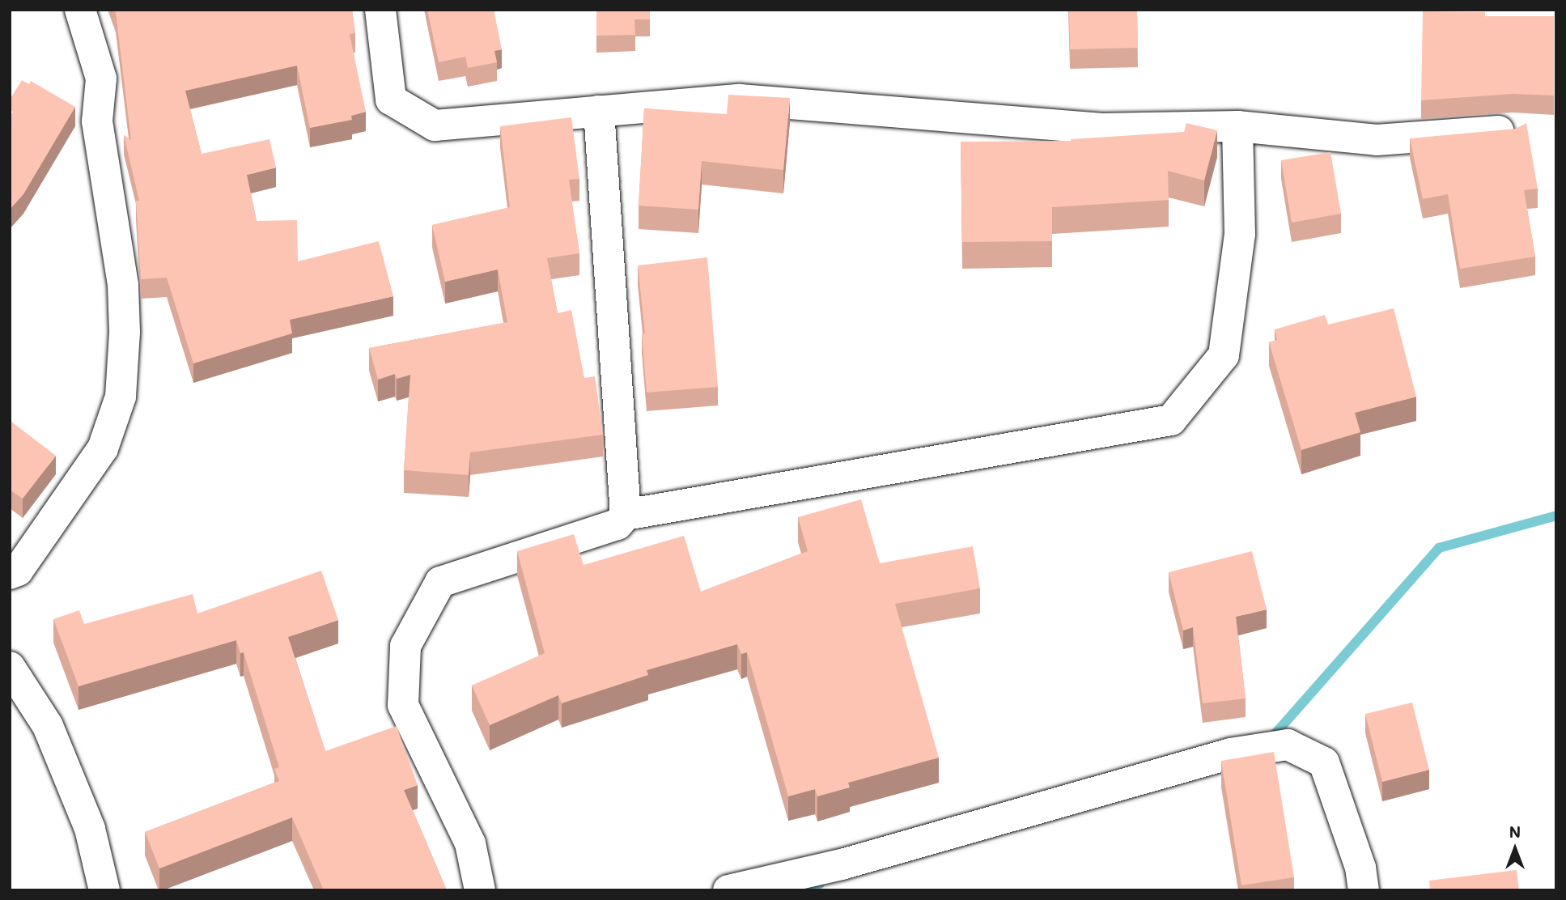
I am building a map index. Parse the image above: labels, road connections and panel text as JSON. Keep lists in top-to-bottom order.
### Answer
{
  "north": "top"
}
